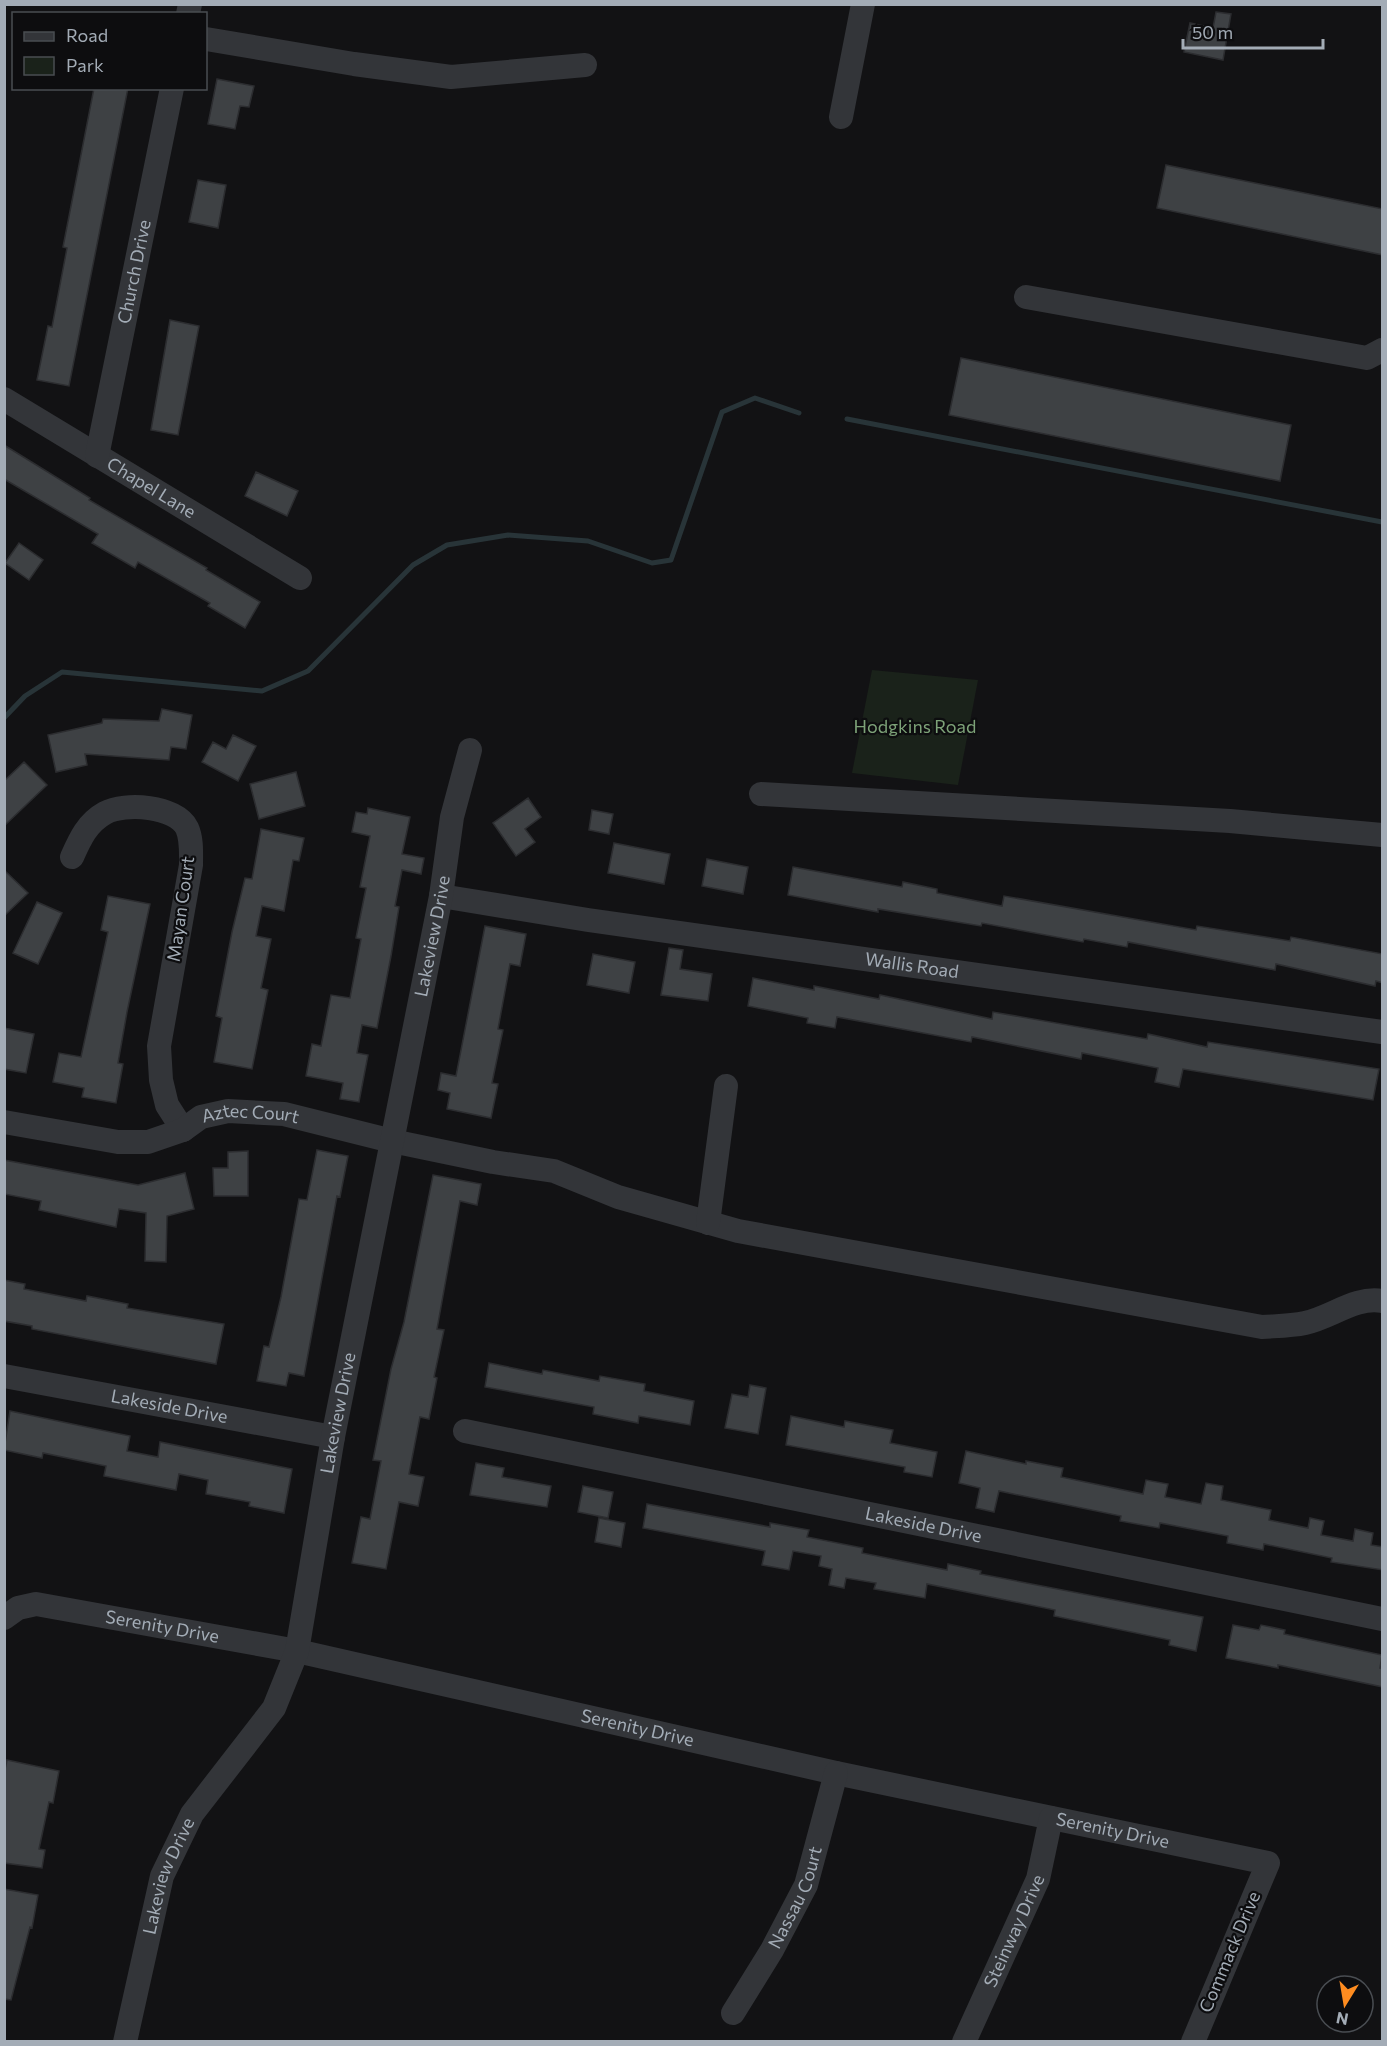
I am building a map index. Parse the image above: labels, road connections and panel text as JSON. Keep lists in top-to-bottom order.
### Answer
{
  "streets": {
    "street": [
      "Church Drive",
      "Chapel Lane",
      "Mayan Court",
      "Lakeview Drive",
      "Wallis Road",
      "Aztec Court",
      "Lakeside Drive",
      "Serenity Drive",
      "Nassau Court",
      "Steinway Drive",
      "Commack Drive"
    ]
  },
  "crossings": [
    ["Church Drive", "Chapel Lane"],
    ["Mayan Court", "Aztec Court"],
    ["Lakeview Drive", "Wallis Road"],
    ["Lakeview Drive", "Aztec Court"],
    ["Lakeview Drive", "Lakeside Drive"],
    ["Lakeview Drive", "Serenity Drive"],
    ["Serenity Drive", "Nassau Court"],
    ["Serenity Drive", "Steinway Drive"],
    ["Serenity Drive", "Commack Drive"]
  ],
  "parks": ["Hodgkins Road"],
  "legend": ["Road", "Park"],
  "scale_bar": "50 m",
  "north": "bottom"
}
